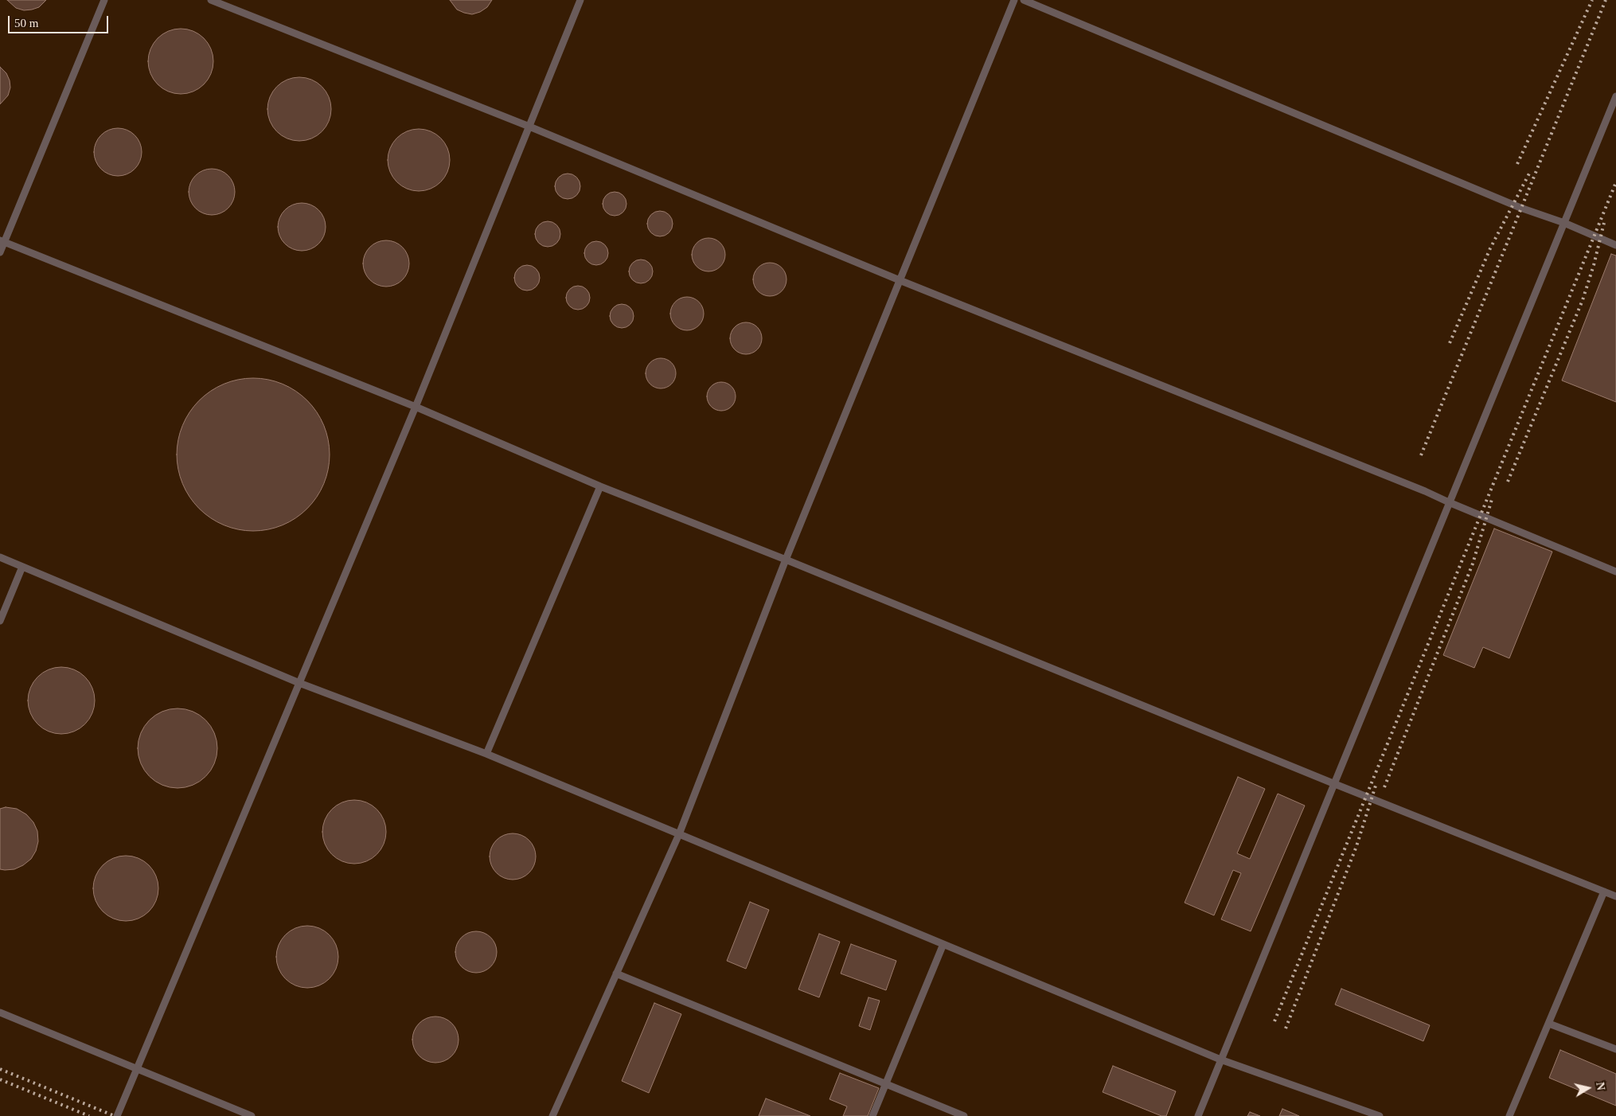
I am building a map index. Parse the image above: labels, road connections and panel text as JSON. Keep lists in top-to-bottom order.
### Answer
{
  "scale_bar": "50 m",
  "north": "right"
}
